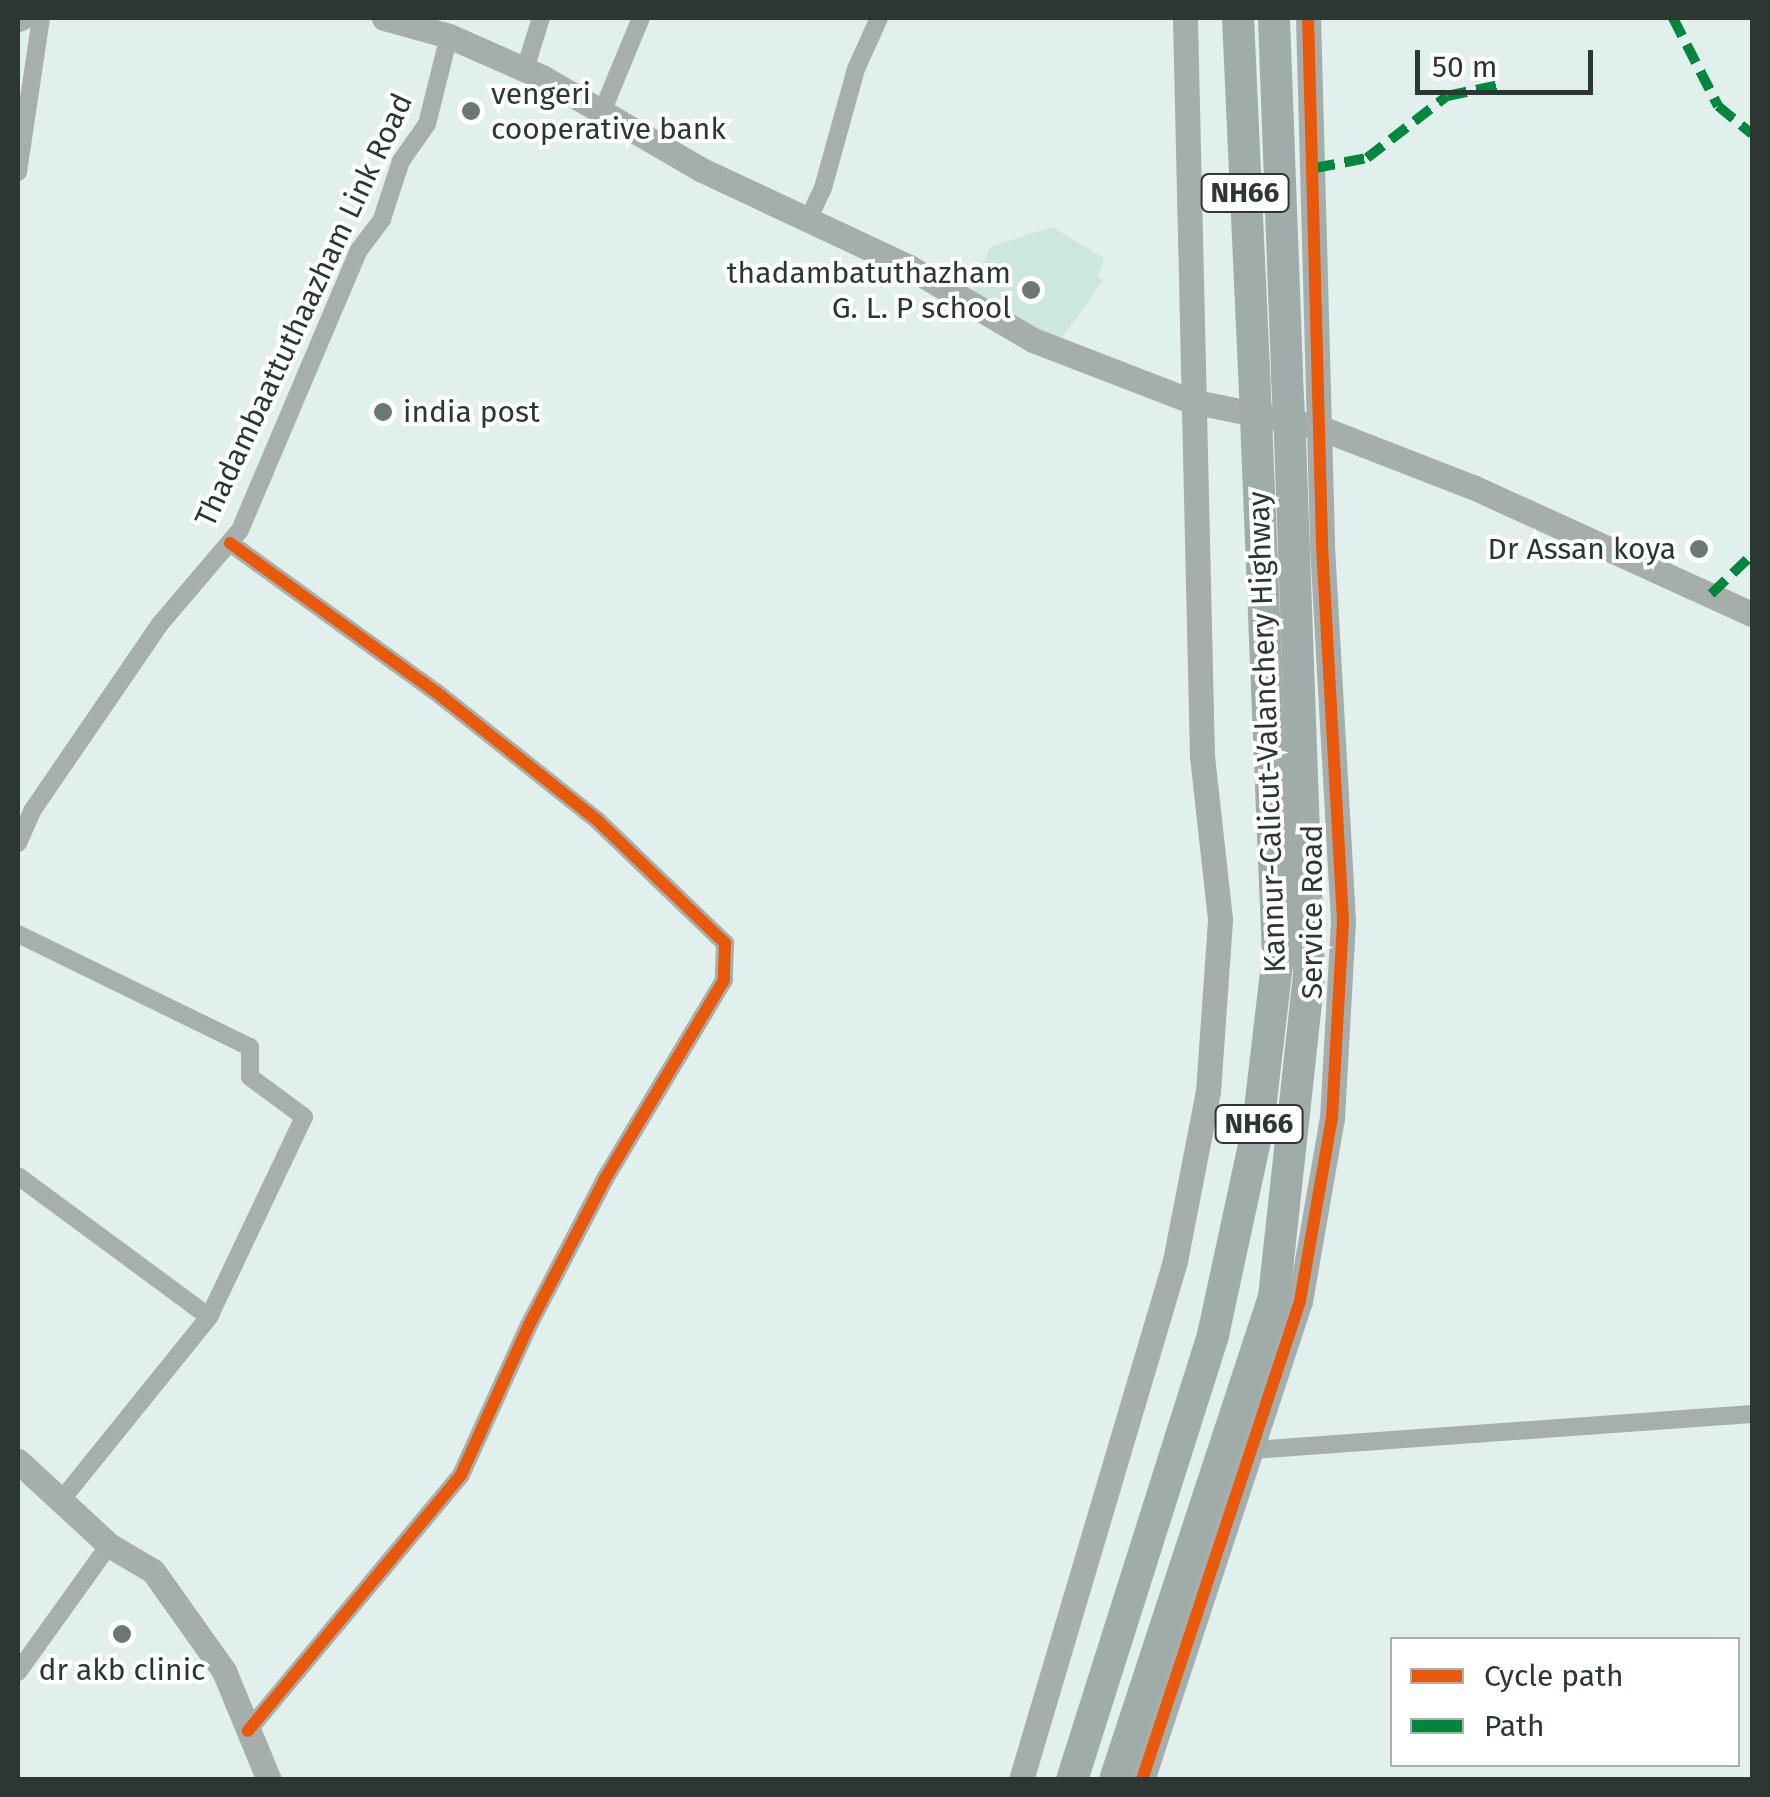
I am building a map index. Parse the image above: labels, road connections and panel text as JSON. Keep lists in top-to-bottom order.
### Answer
{
  "streets": {
    "highway": ["NH66", "Kannur-Calicut-Valanchery Highway"],
    "street": ["Thadambaattuthaazham Link Road", "Service Road"]
  },
  "crossings": [
    ["NH66", "Kannur-Calicut-Valanchery Highway"],
    ["NH66", "Service Road"],
    ["Kannur-Calicut-Valanchery Highway", "Service Road"]
  ],
  "places": [
    "vengeri cooperative bank",
    "thadambatuthazham G. L. P school",
    "india post",
    "Dr Assan koya",
    "dr akb clinic"
  ],
  "legend": ["Cycle path", "Path"],
  "scale_bar": "50 m"
}
